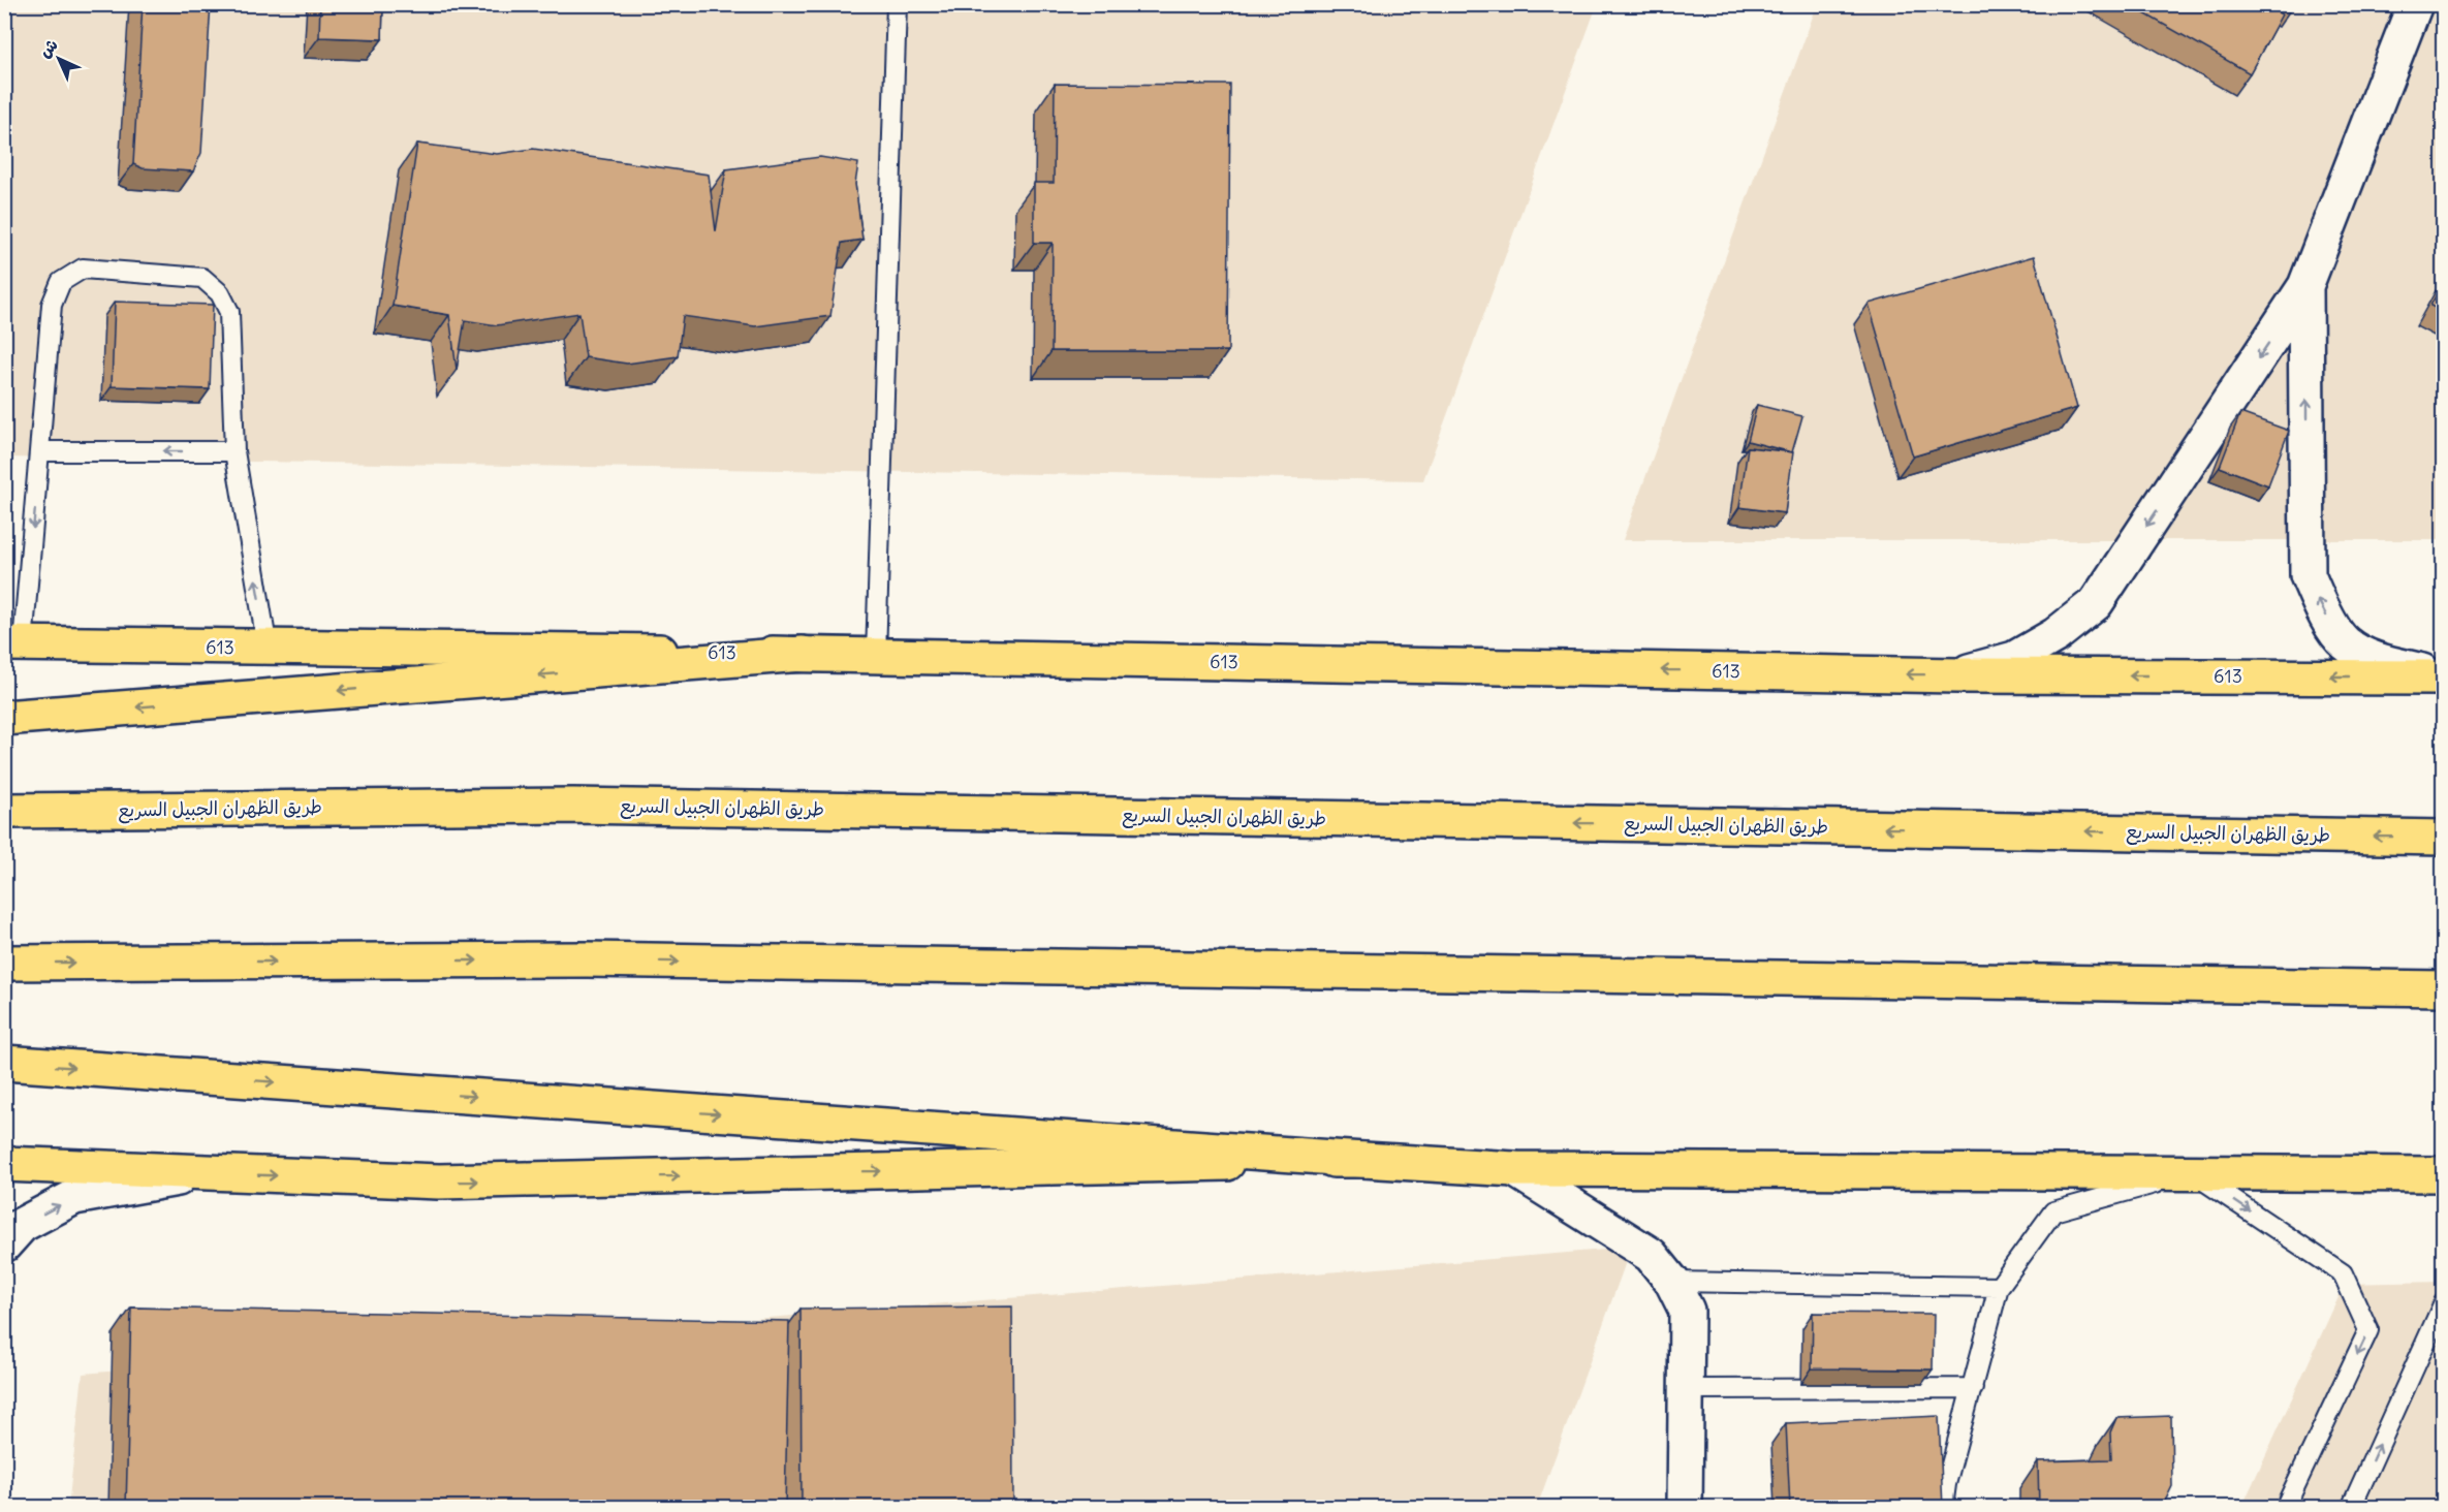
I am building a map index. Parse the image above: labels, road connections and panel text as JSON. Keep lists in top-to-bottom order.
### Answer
{
  "streets": {
    "main road": ["613", "طريق الظهران الجبيل السريع"]
  },
  "north": "top left"
}
